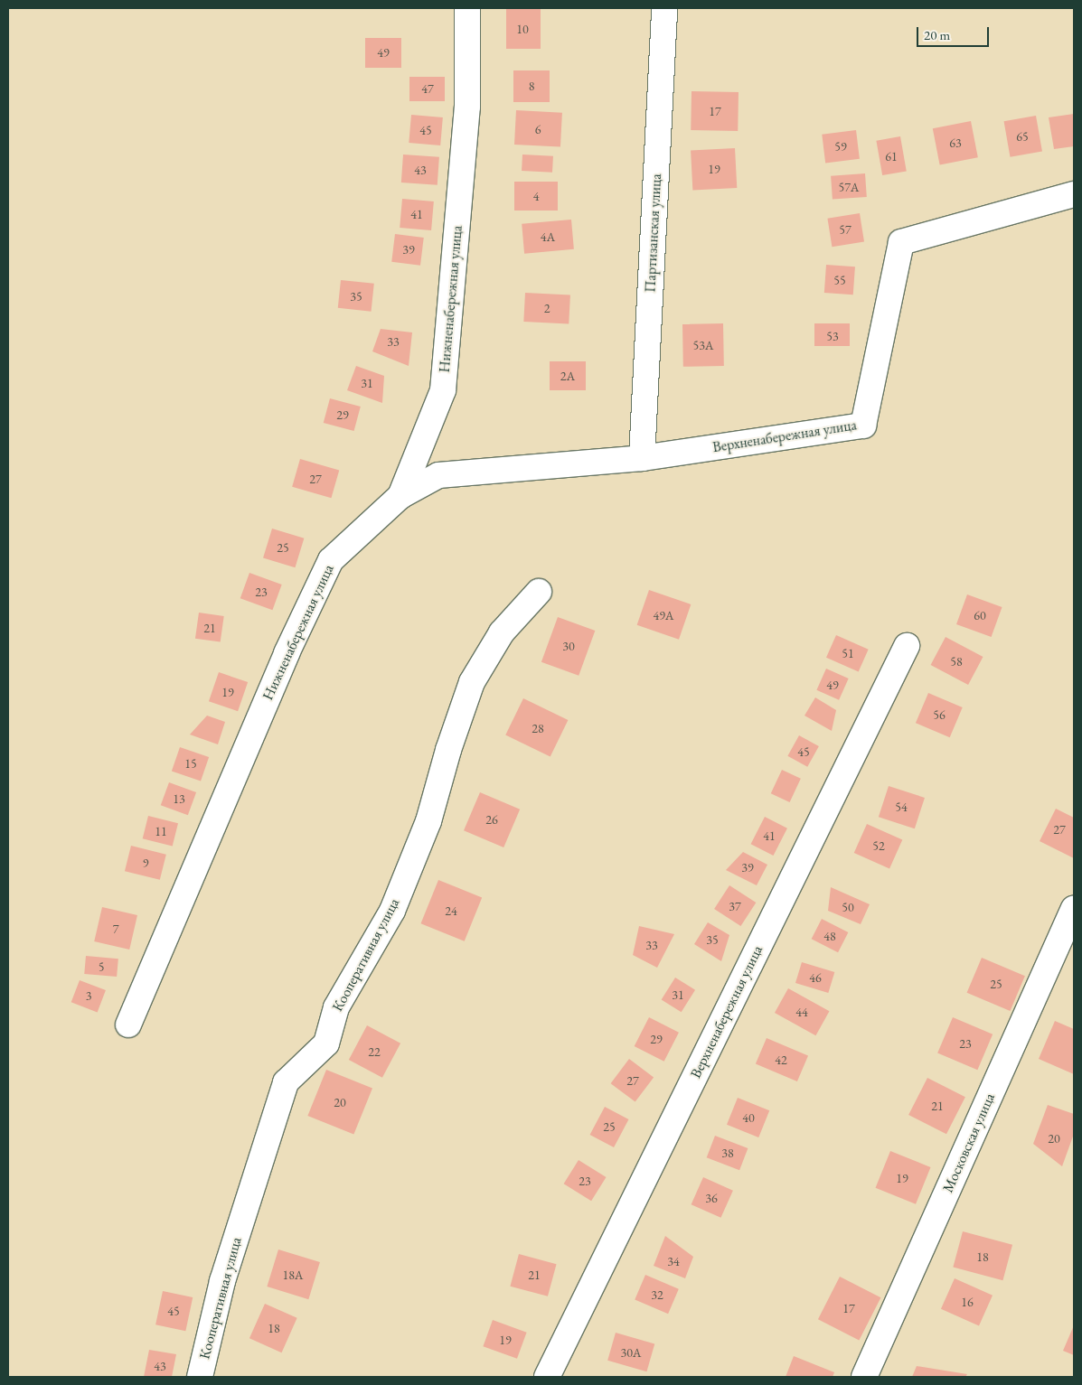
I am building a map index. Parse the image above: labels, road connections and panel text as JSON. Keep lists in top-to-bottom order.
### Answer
{
  "streets": {
    "street": [
      "Партизанская улица",
      "Нижненабережная улица",
      "Верхненабережная улица",
      "Кооперативная улица",
      "Московская улица"
    ]
  },
  "crossings": [
    ["Партизанская улица", "Верхненабережная улица"],
    ["Нижненабережная улица", "Верхненабережная улица"]
  ],
  "house_numbers": [
    "10",
    "49",
    "8",
    "47",
    "17",
    "6",
    "45",
    "65",
    "63",
    "59",
    "61",
    "19",
    "43",
    "57А",
    "4",
    "41",
    "57",
    "4А",
    "39",
    "55",
    "35",
    "2",
    "53",
    "33",
    "53А",
    "2А",
    "31",
    "29",
    "27",
    "25",
    "23",
    "49А",
    "60",
    "21",
    "30",
    "51",
    "58",
    "49",
    "19",
    "56",
    "28",
    "45",
    "15",
    "13",
    "54",
    "26",
    "27",
    "11",
    "41",
    "52",
    "9",
    "39",
    "37",
    "50",
    "24",
    "7",
    "48",
    "35",
    "33",
    "5",
    "46",
    "25",
    "31",
    "3",
    "44",
    "29",
    "23",
    "22",
    "42",
    "27",
    "20",
    "21",
    "40",
    "25",
    "20",
    "38",
    "19",
    "23",
    "36",
    "18",
    "34",
    "18А",
    "21",
    "32",
    "16",
    "17",
    "45",
    "18",
    "19",
    "30А",
    "43"
  ],
  "scale_bar": "20 m"
}
